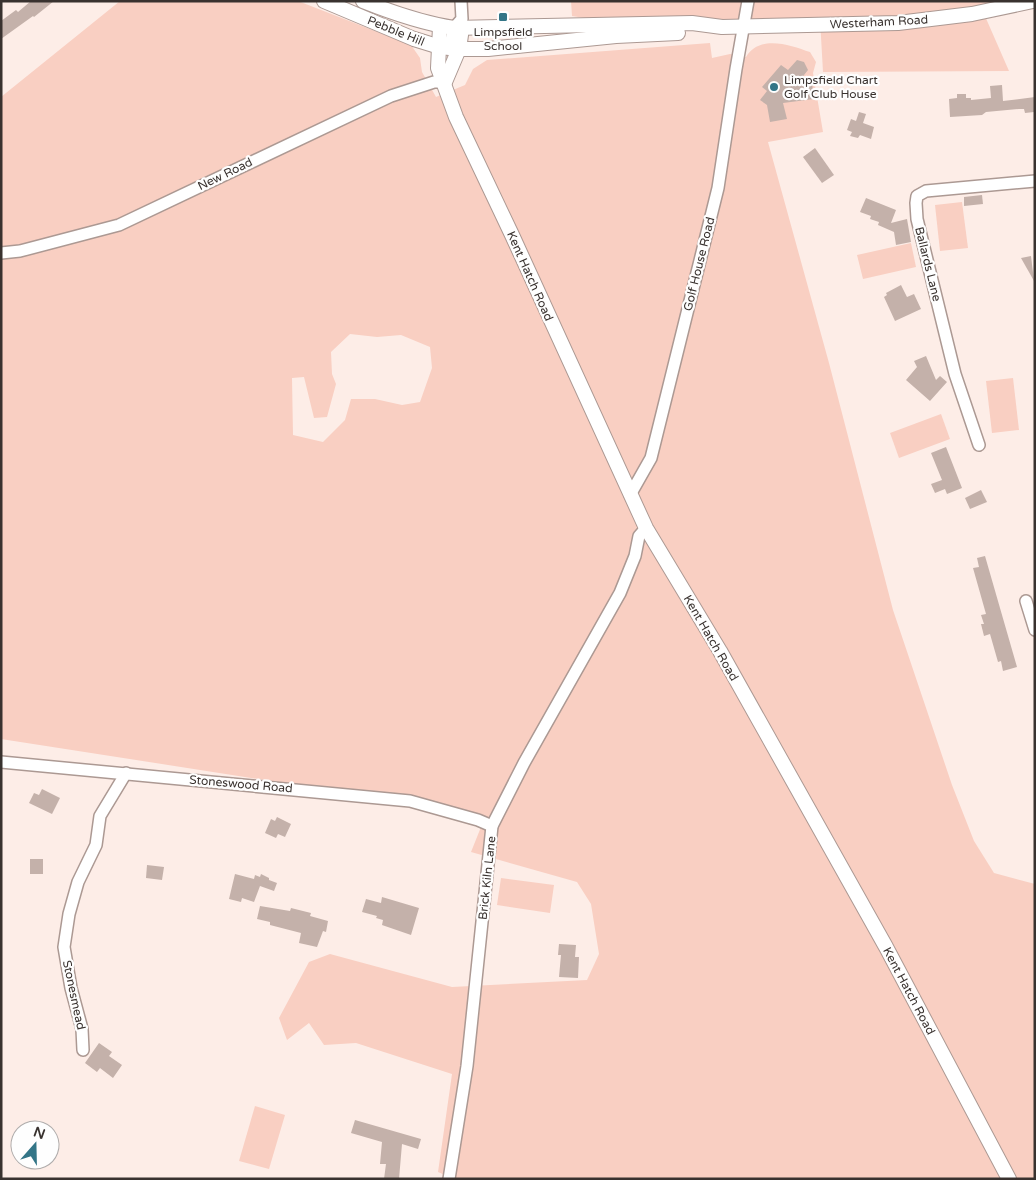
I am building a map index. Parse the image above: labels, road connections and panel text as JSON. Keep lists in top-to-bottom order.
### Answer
{
  "streets": {
    "main road": ["Westerham Road", "Pebble Hill", "Kent Hatch Road"],
    "street": [
      "New Road",
      "Golf House Road",
      "Ballards Lane",
      "Stoneswood Road",
      "Brick Kiln Lane",
      "Stonesmead"
    ]
  },
  "crossings": [
    ["Westerham Road", "Pebble Hill"],
    ["Westerham Road", "Golf House Road"],
    ["Westerham Road", "Kent Hatch Road"],
    ["Pebble Hill", "Kent Hatch Road"],
    ["New Road", "Kent Hatch Road"],
    ["Golf House Road", "Kent Hatch Road"],
    ["Kent Hatch Road", "Brick Kiln Lane"],
    ["Stoneswood Road", "Brick Kiln Lane"],
    ["Stoneswood Road", "Stonesmead"]
  ],
  "places": {
    "transit": ["Limpsfield School"],
    "other": ["Limpsfield Chart Golf Club House"]
  },
  "north": "top"
}
